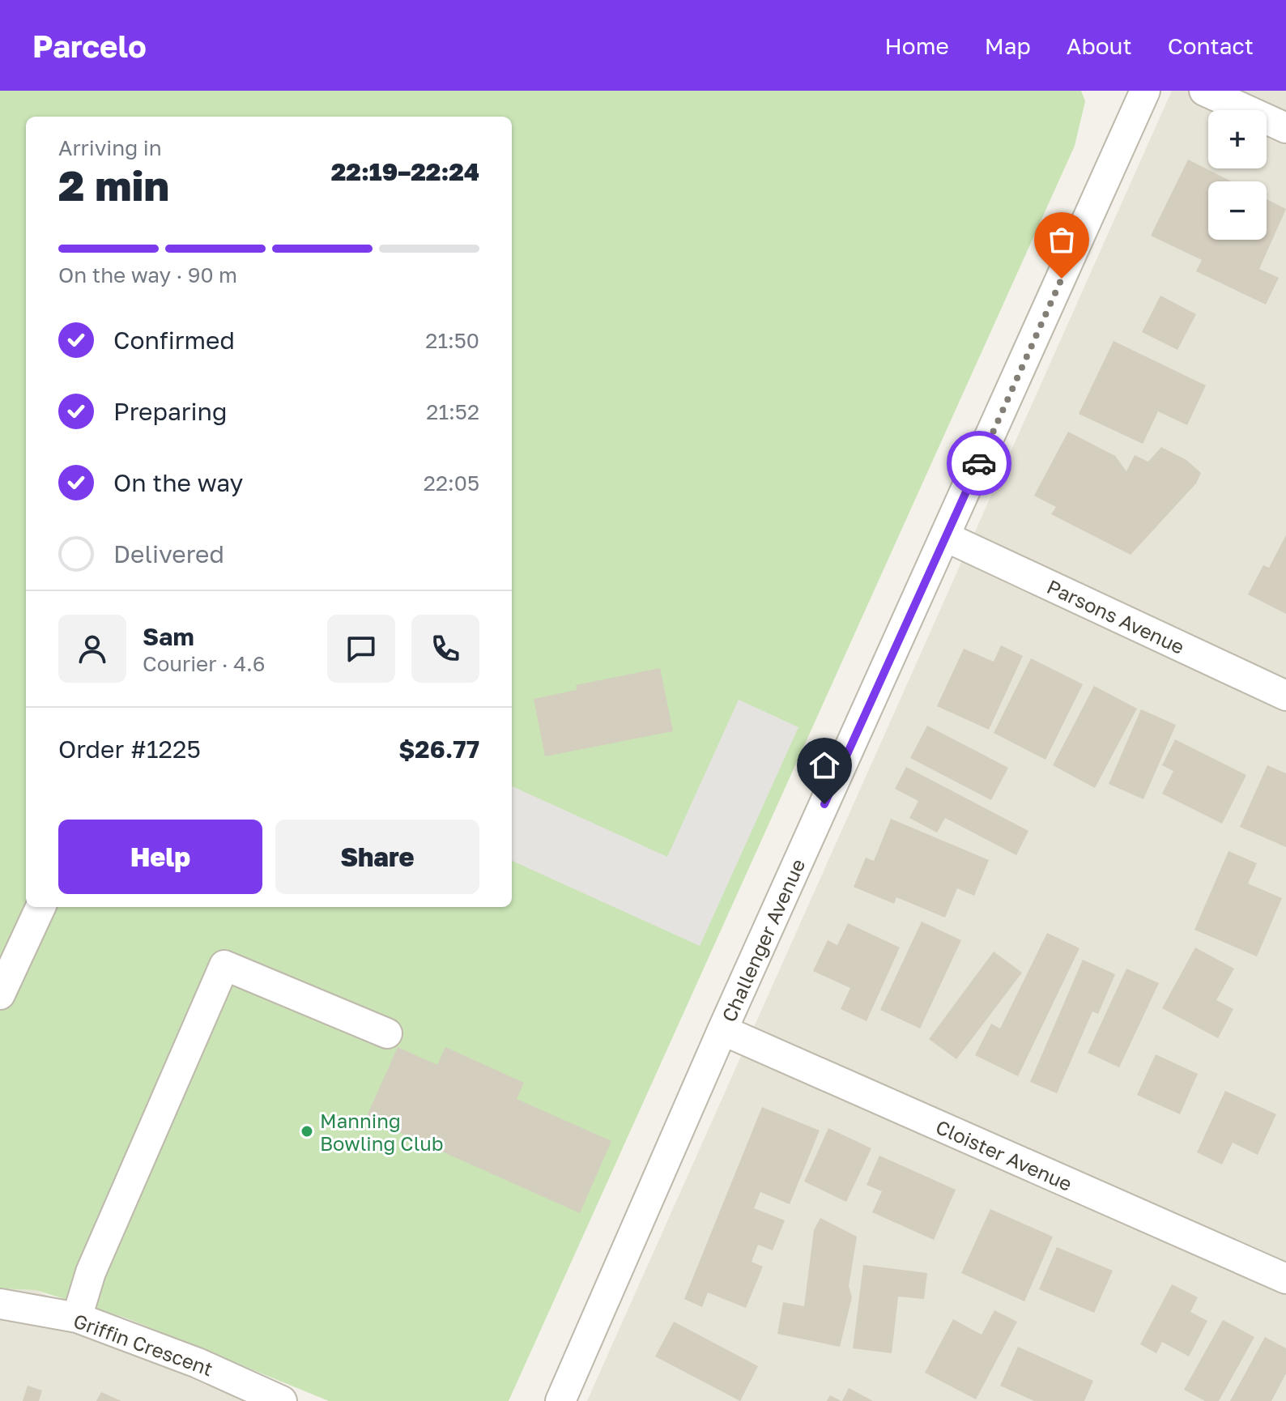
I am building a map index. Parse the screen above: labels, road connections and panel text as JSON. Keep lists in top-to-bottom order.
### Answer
{
  "streets": {
    "street": [
      "Parsons Avenue",
      "Challenger Avenue",
      "Cloister Avenue",
      "Griffin Crescent"
    ]
  },
  "crossings": [
    ["Parsons Avenue", "Challenger Avenue"],
    ["Challenger Avenue", "Cloister Avenue"]
  ],
  "places": ["Manning Bowling Club"],
  "page": {
    "header": "Parcelo",
    "nav": [
      "Home",
      "Map",
      "About",
      "Contact"
    ],
    "map_buttons": ["+", "−"],
    "heading": ["2 min", "Arriving in", "22:19–22:24"],
    "panel": [
      "Sam",
      "Courier · 4.6",
      "Order #1225",
      "$26.77"
    ],
    "bar": "On the way · 90 m",
    "list": [
      ["Confirmed", "21:50"],
      ["Preparing", "21:52"],
      ["On the way", "22:05"],
      "Delivered"
    ],
    "buttons": ["Help", "Share"]
  }
}
